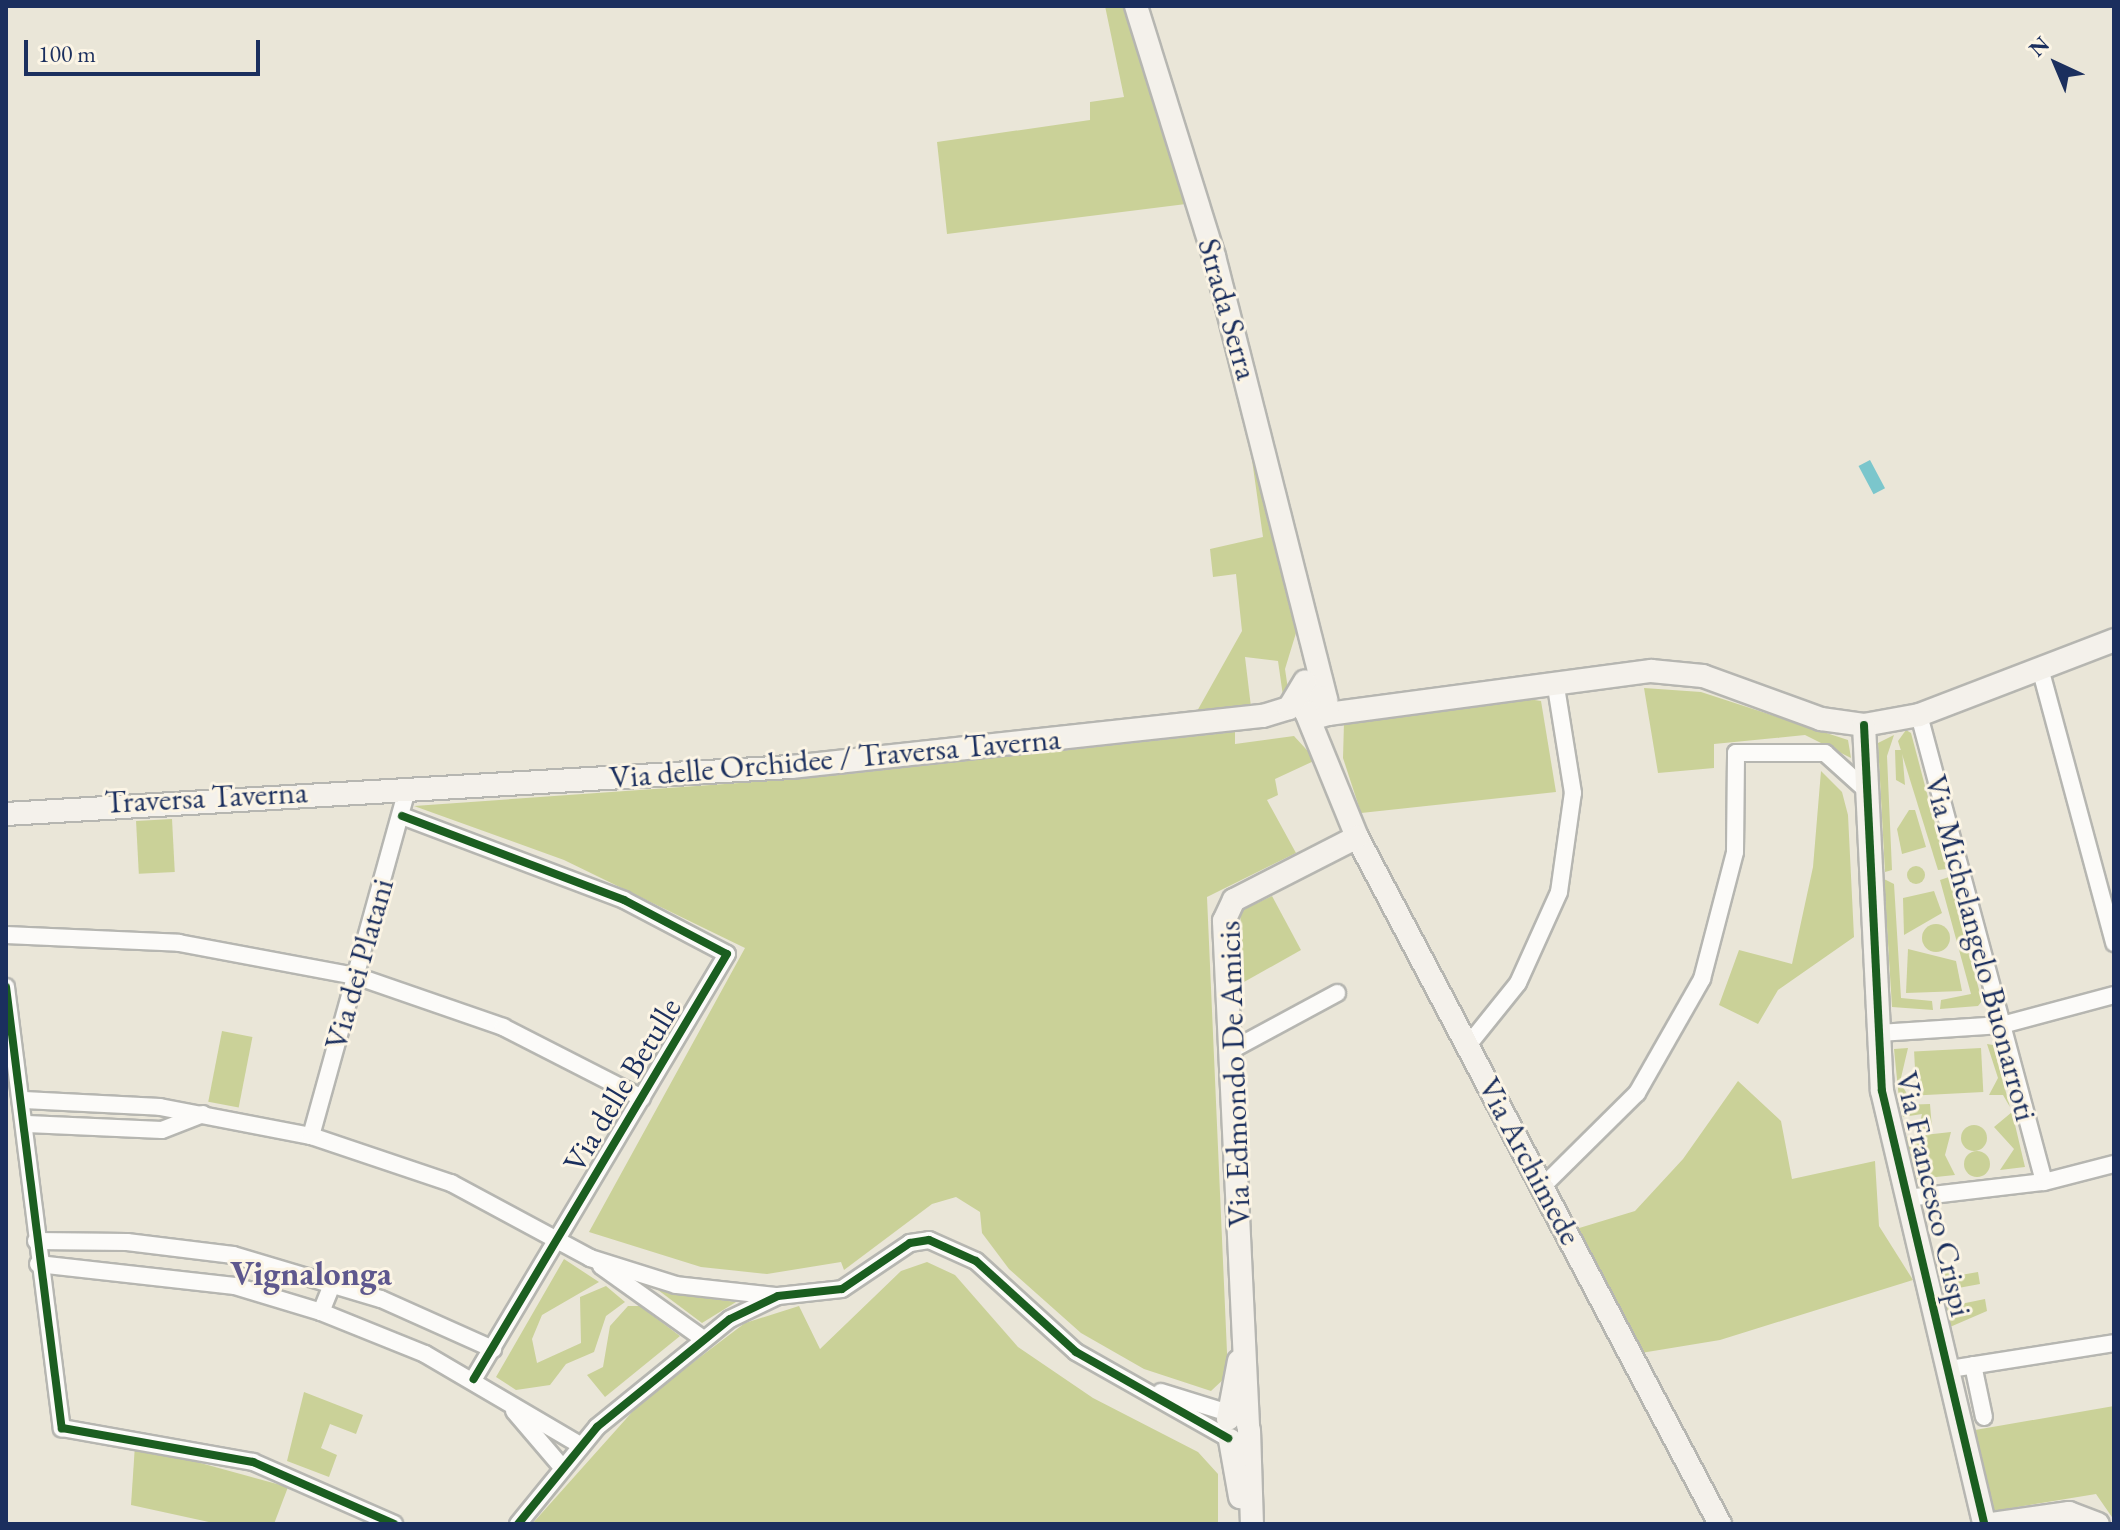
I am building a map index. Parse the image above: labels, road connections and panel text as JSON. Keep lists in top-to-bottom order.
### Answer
{
  "streets": {
    "main road": [
      "Strada Serra",
      "Via delle Orchidee / Traversa Taverna",
      "Traversa Taverna",
      "Via Edmondo De Amicis",
      "Via Archimede",
      "Via Francesco Crispi"
    ],
    "street": ["Via Michelangelo Buonarroti", "Via dei Platani", "Via delle Betulle"]
  },
  "crossings": [
    ["Strada Serra", "Via delle Orchidee / Traversa Taverna"],
    ["Strada Serra", "Via Archimede"],
    ["Via delle Orchidee / Traversa Taverna", "Traversa Taverna"],
    ["Via delle Orchidee / Traversa Taverna", "Via Michelangelo Buonarroti"],
    ["Via delle Orchidee / Traversa Taverna", "Via dei Platani"],
    ["Via delle Orchidee / Traversa Taverna", "Via Archimede"],
    ["Via delle Orchidee / Traversa Taverna", "Via Francesco Crispi"],
    ["Traversa Taverna", "Via dei Platani"],
    ["Via dei Platani", "Via delle Betulle"],
    ["Via Edmondo De Amicis", "Via Archimede"]
  ],
  "districts": ["Vignalonga"],
  "scale_bar": "100 m",
  "north": "top left"
}
